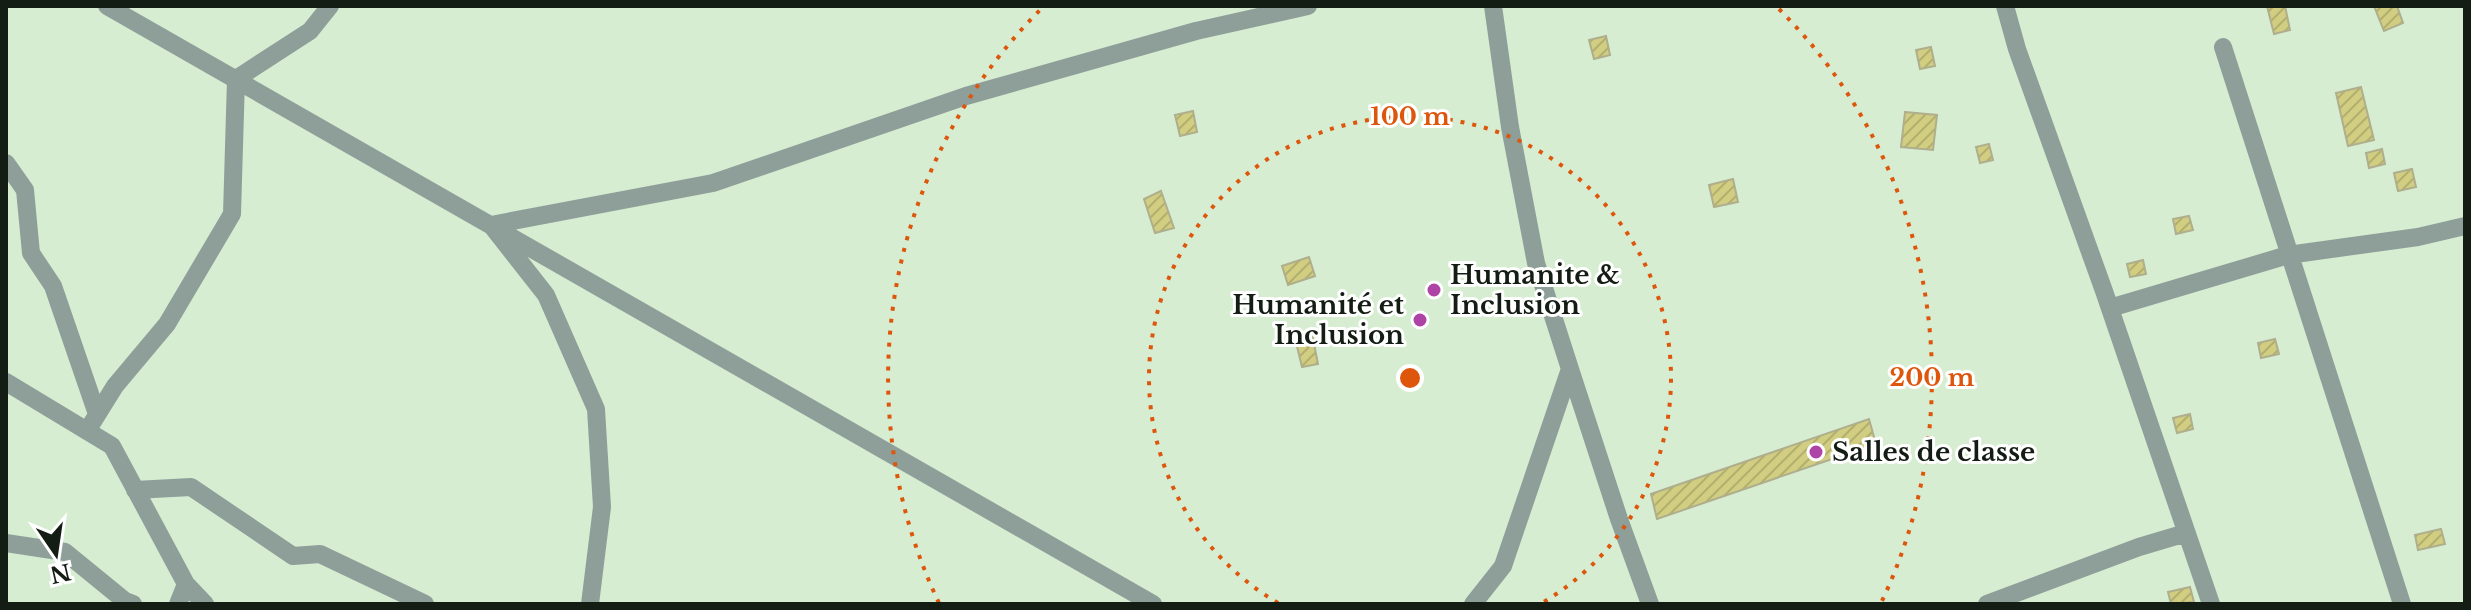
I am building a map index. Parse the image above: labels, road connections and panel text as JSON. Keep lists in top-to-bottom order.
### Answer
{
  "places": ["Humanite & Inclusion", "Humanité et Inclusion", "Salles de classe"],
  "north": "bottom",
  "rings": ["100 m", "200 m"]
}
